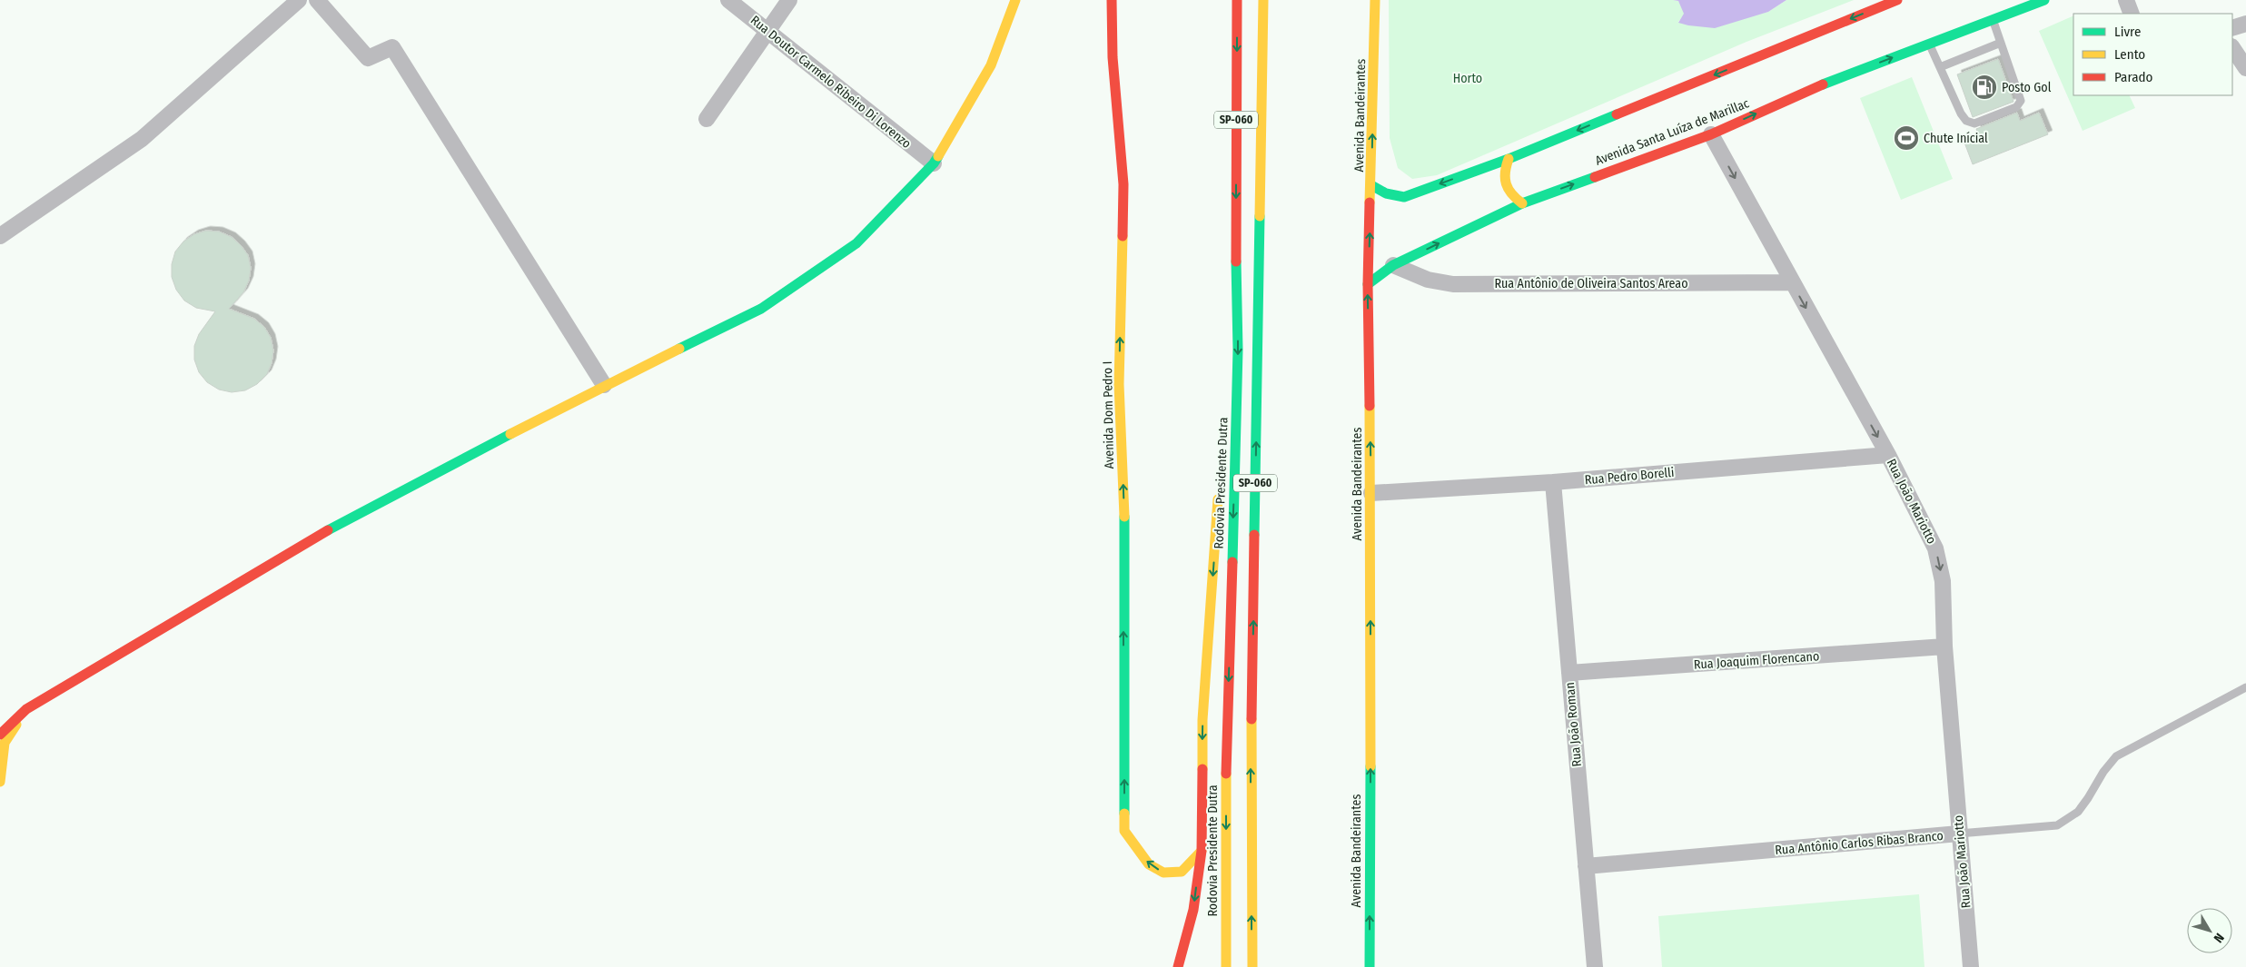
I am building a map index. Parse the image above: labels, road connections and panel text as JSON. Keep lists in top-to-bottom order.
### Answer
{
  "streets": {
    "main road": [
      "Avenida Bandeirantes",
      "SP-060",
      "Avenida Santa Luíza de Marillac",
      "Avenida Dom Pedro I",
      "Rodovia Presidente Dutra"
    ],
    "street": [
      "Rua Doutor Carmelo Ribeiro Di Lorenzo",
      "Rua Antônio de Oliveira Santos Areao",
      "Rua Pedro Borelli",
      "Rua João Mariotto",
      "Rua Joaquim Florencano",
      "Rua João Roman",
      "Rua Antônio Carlos Ribas Branco"
    ]
  },
  "crossings": [
    ["Avenida Bandeirantes", "Avenida Santa Luíza de Marillac"],
    ["Avenida Bandeirantes", "Rua Pedro Borelli"],
    ["Avenida Santa Luíza de Marillac", "Rua Antônio de Oliveira Santos Areao"],
    ["Avenida Santa Luíza de Marillac", "Rua João Mariotto"],
    ["Rua Antônio de Oliveira Santos Areao", "Rua João Mariotto"],
    ["Rua Pedro Borelli", "Rua João Mariotto"],
    ["Rua Pedro Borelli", "Rua João Roman"],
    ["Rua João Mariotto", "Rua Joaquim Florencano"],
    ["Rua João Mariotto", "Rua Antônio Carlos Ribas Branco"],
    ["Rua Joaquim Florencano", "Rua João Roman"],
    ["Rua João Roman", "Rua Antônio Carlos Ribas Branco"]
  ],
  "one_way": ["Avenida Bandeirantes", "Rua João Mariotto"],
  "parks": ["Horto"],
  "places": {
    "fuel station": ["Posto Gol"],
    "sports": ["Chute Inícial"]
  },
  "legend": ["Livre", "Lento", "Parado"],
  "north": "bottom right"
}
